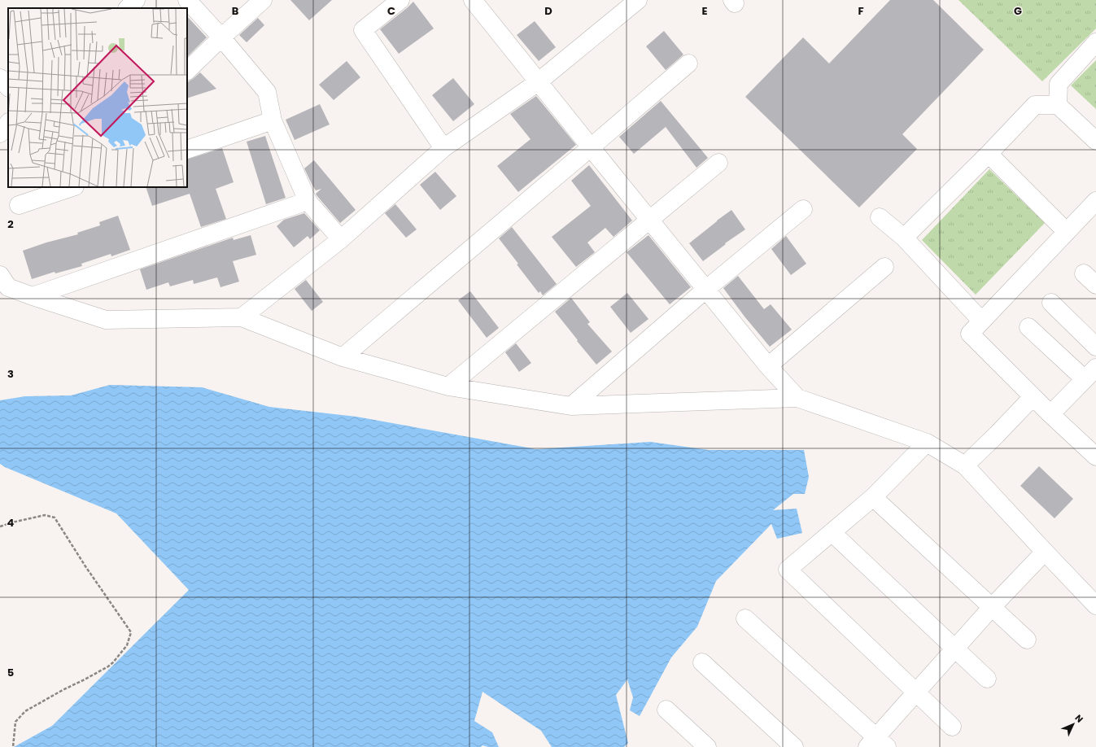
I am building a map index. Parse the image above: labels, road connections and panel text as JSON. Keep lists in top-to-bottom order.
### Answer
{
  "north": "top right",
  "grid": {
    "columns": [
      "B",
      "C",
      "D",
      "E",
      "F",
      "G"
    ],
    "rows": [
      "2",
      "3",
      "4",
      "5"
    ]
  }
}
